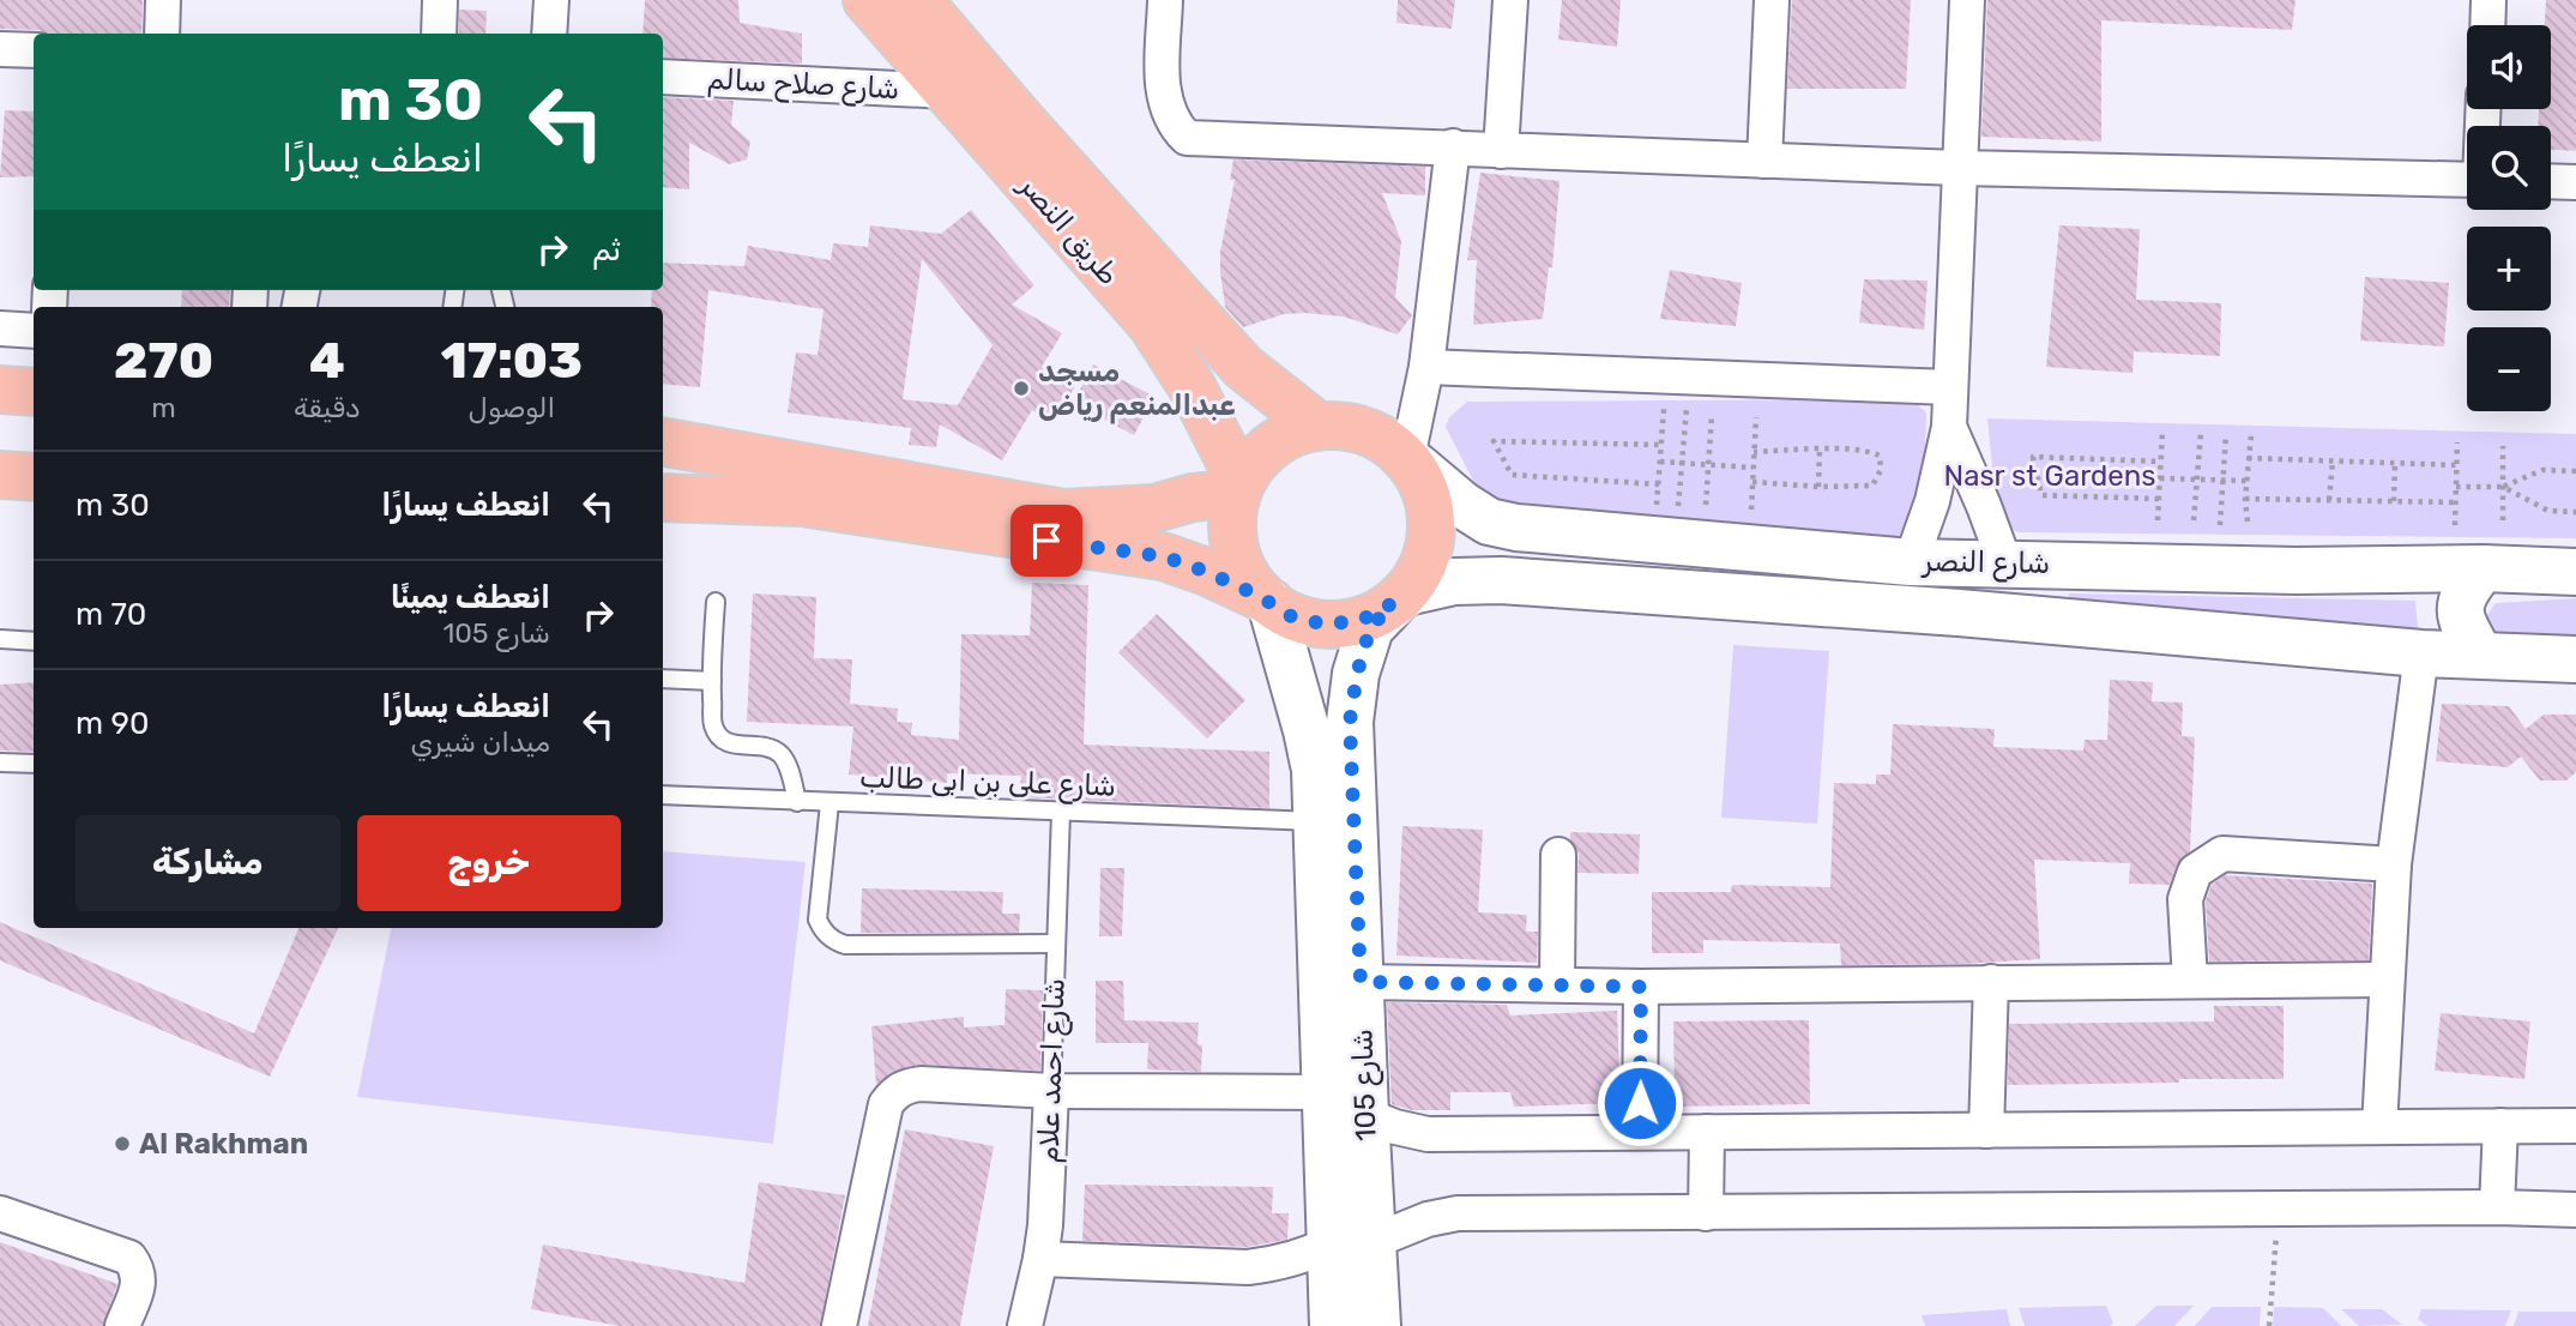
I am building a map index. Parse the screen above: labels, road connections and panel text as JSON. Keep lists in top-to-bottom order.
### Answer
{
  "streets": {
    "main road": ["طريق النصر", "شارع النصر", "شارع 105"],
    "street": ["شارع صلاح سالم", "شارع احمد علام"],
    "lane": ["شارع على بن ابى طالب"]
  },
  "crossings": [
    ["شارع صلاح سالم", "طريق النصر"],
    ["طريق النصر", "شارع النصر"],
    ["طريق النصر", "شارع 105"],
    ["شارع النصر", "شارع 105"],
    ["شارع على بن ابى طالب", "شارع احمد علام"],
    ["شارع على بن ابى طالب", "شارع 105"]
  ],
  "parks": ["Nasr st Gardens"],
  "places": ["مسجد عبدالمنعم رياض", "Al Rakhman"],
  "page": {
    "map_buttons": ["+", "−"],
    "turn": ["30 m", "انعطف يسارًا"],
    "then": "ثم",
    "eta": [
      "17:03",
      "الوصول",
      "4",
      "دقيقة",
      "270",
      "m"
    ],
    "list": [
      {
        "name": "انعطف يسارًا",
        "value": "30 m"
      },
      {
        "name": "انعطف يمينًا",
        "note": "شارع 105",
        "value": "70 m"
      },
      {
        "name": "انعطف يسارًا",
        "note": "ميدان شيري",
        "value": "90 m"
      }
    ],
    "buttons": ["خروج", "مشاركة"]
  }
}
